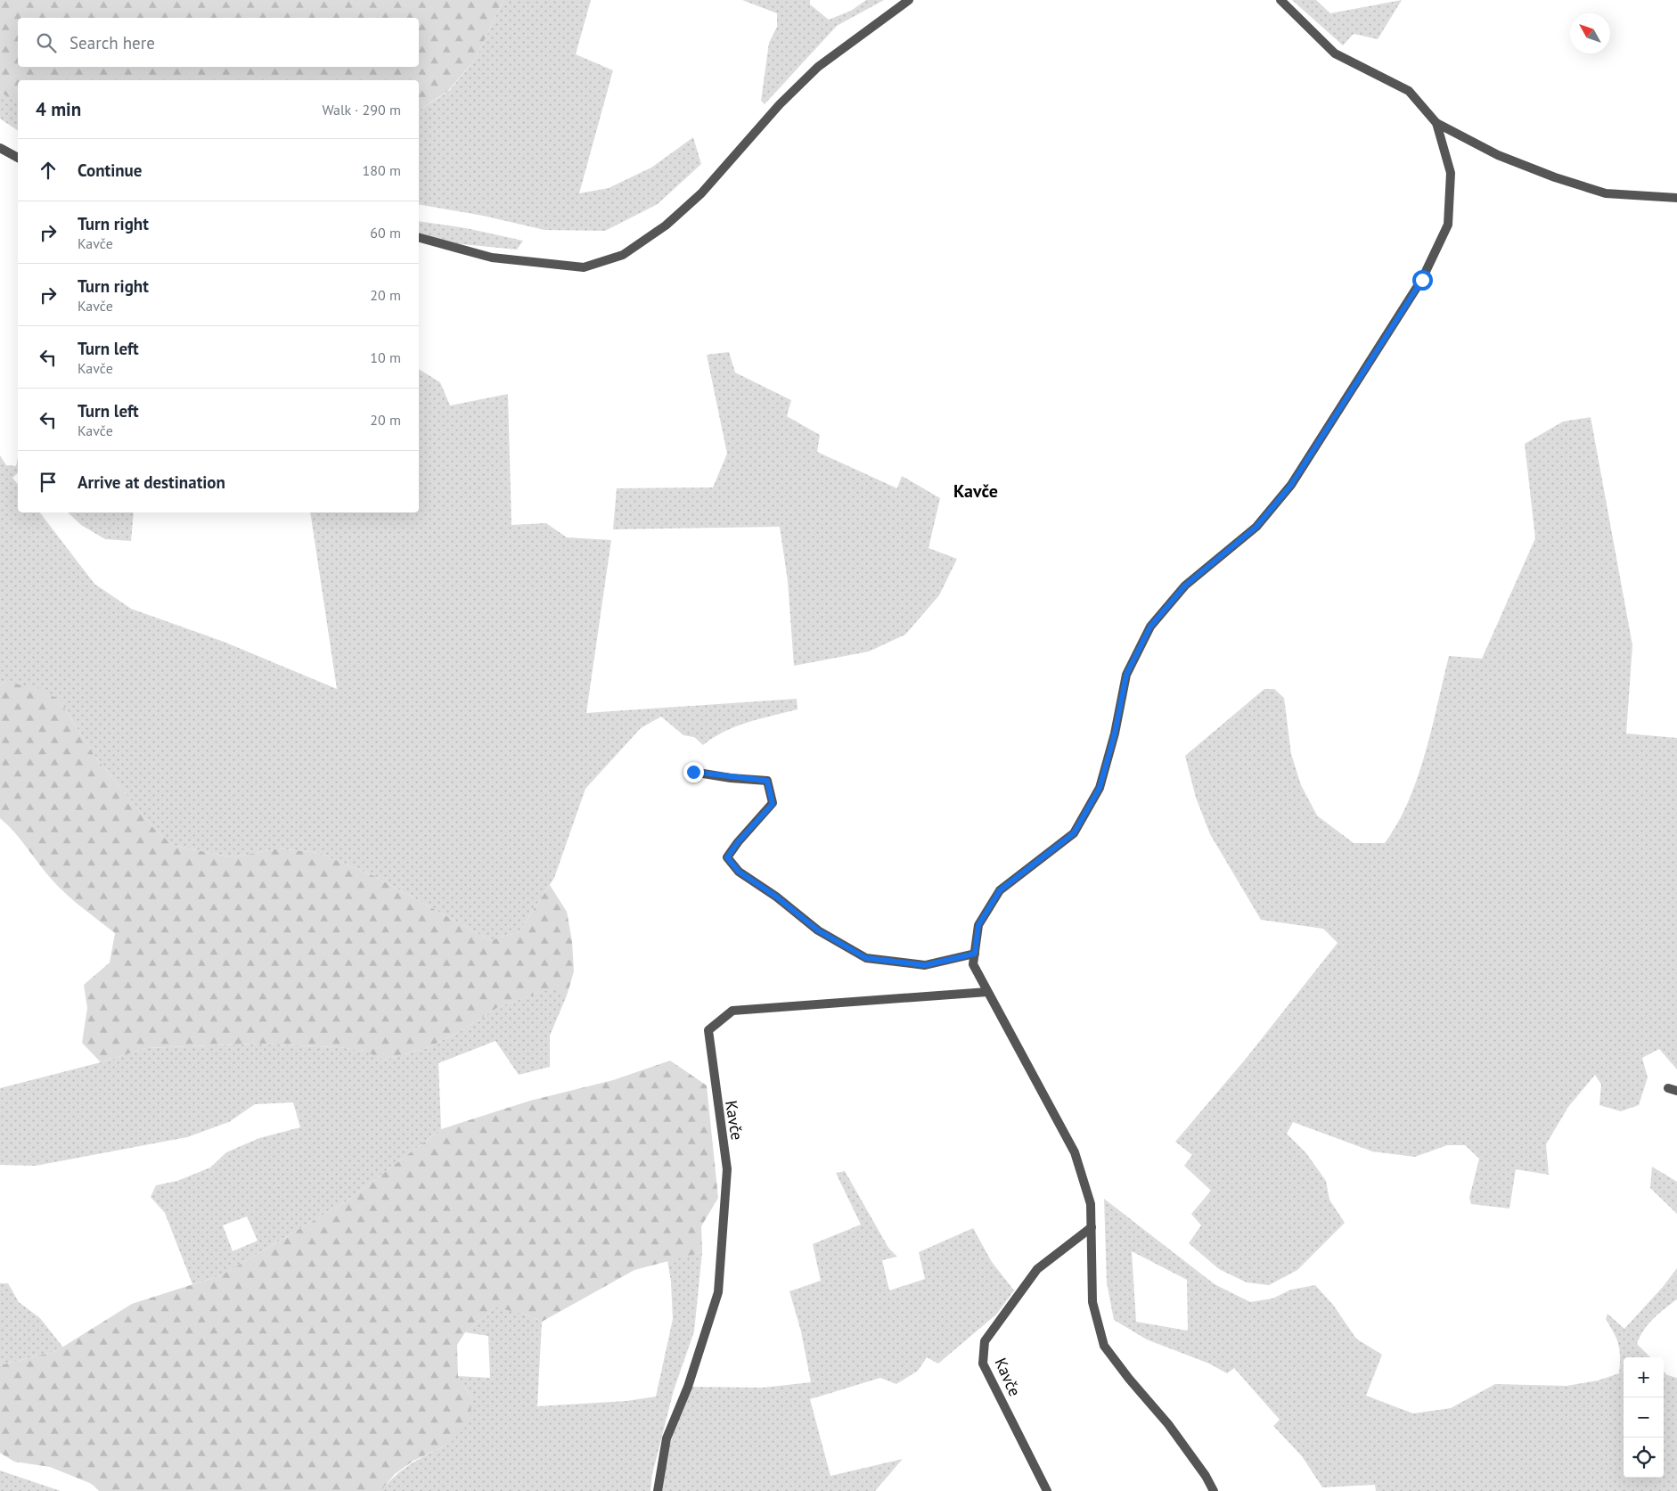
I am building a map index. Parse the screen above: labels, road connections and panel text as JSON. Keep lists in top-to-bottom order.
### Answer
{
  "streets": {
    "street": ["Kavče"]
  },
  "districts": ["Kavče"],
  "north": "top left",
  "page": {
    "search": "Search here",
    "heading": ["4 min", "Walk · 290 m"],
    "list": [
      ["Continue", "180 m"],
      ["Turn right", "Kavče", "60 m"],
      ["Turn right", "Kavče", "20 m"],
      ["Turn left", "Kavče", "10 m"],
      ["Turn left", "Kavče", "20 m"],
      "Arrive at destination"
    ],
    "map_buttons": ["+", "−"]
  }
}
